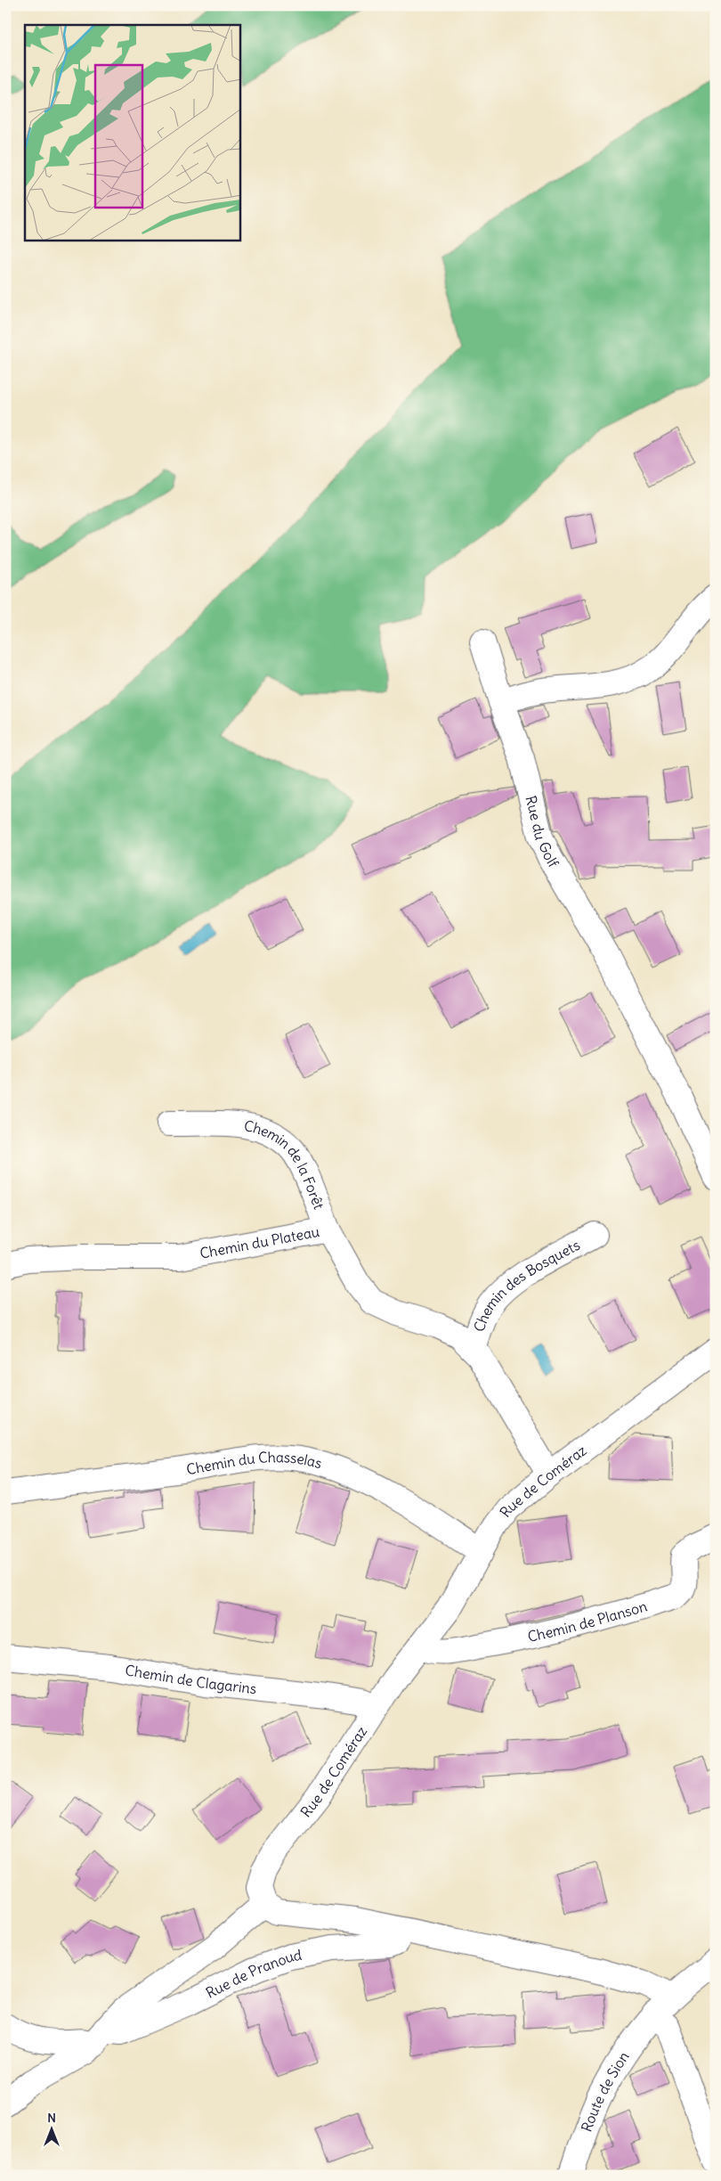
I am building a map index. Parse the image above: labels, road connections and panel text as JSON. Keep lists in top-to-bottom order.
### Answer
{
  "streets": {
    "street": [
      "Rue du Golf",
      "Chemin de la Forêt",
      "Chemin du Plateau",
      "Chemin des Bosquets",
      "Chemin du Chasselas",
      "Rue de Coméraz",
      "Chemin de Planson",
      "Chemin de Clagarins",
      "Rue de Pranoud",
      "Route de Sion"
    ]
  },
  "crossings": [
    ["Chemin de la Forêt", "Chemin du Plateau"],
    ["Chemin du Plateau", "Chemin des Bosquets"],
    ["Chemin du Plateau", "Rue de Coméraz"],
    ["Chemin du Chasselas", "Rue de Coméraz"],
    ["Rue de Coméraz", "Chemin de Planson"],
    ["Rue de Coméraz", "Chemin de Clagarins"]
  ],
  "north": "top"
}
